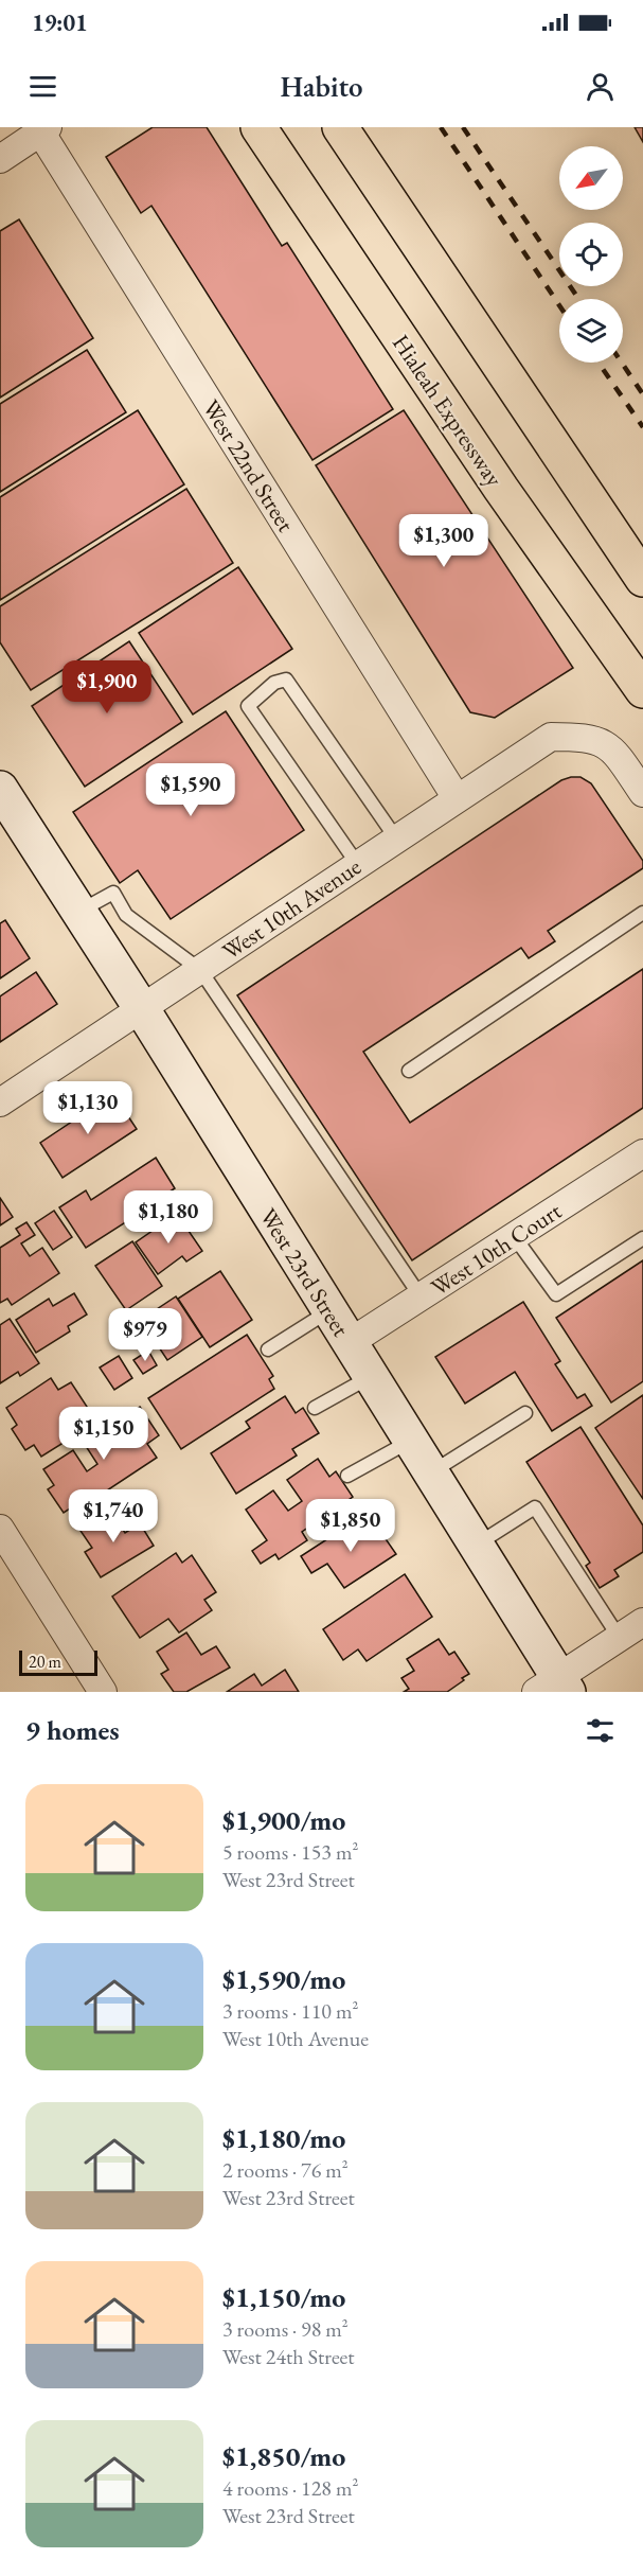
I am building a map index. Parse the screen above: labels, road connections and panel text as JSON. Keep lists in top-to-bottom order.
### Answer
{
  "streets": {
    "main road": ["Hialeah Expressway"],
    "street": [
      "West 22nd Street",
      "West 10th Avenue",
      "West 10th Court",
      "West 23rd Street"
    ]
  },
  "crossings": [
    ["West 22nd Street", "West 10th Avenue"],
    ["West 10th Avenue", "West 23rd Street"],
    ["West 10th Court", "West 23rd Street"]
  ],
  "scale_bar": "20 m",
  "north": "bottom left",
  "page": {
    "status": "19:01",
    "header": "Habito",
    "price": [
      "$1,300",
      "$1,900",
      "$1,590",
      "$1,130",
      "$1,180",
      "$979",
      "$1,150",
      "$1,740",
      "$1,850"
    ],
    "scale": "20 m",
    "heading": "9 homes",
    "list": [
      {
        "name": "$1,900/mo",
        "note": "5 rooms · 153 m² · West 23rd Street"
      },
      {
        "name": "$1,590/mo",
        "note": "3 rooms · 110 m² · West 10th Avenue"
      },
      {
        "name": "$1,180/mo",
        "note": "2 rooms · 76 m² · West 23rd Street"
      },
      {
        "name": "$1,150/mo",
        "note": "3 rooms · 98 m² · West 24th Street"
      },
      {
        "name": "$1,850/mo",
        "note": "4 rooms · 128 m² · West 23rd Street"
      }
    ]
  }
}
